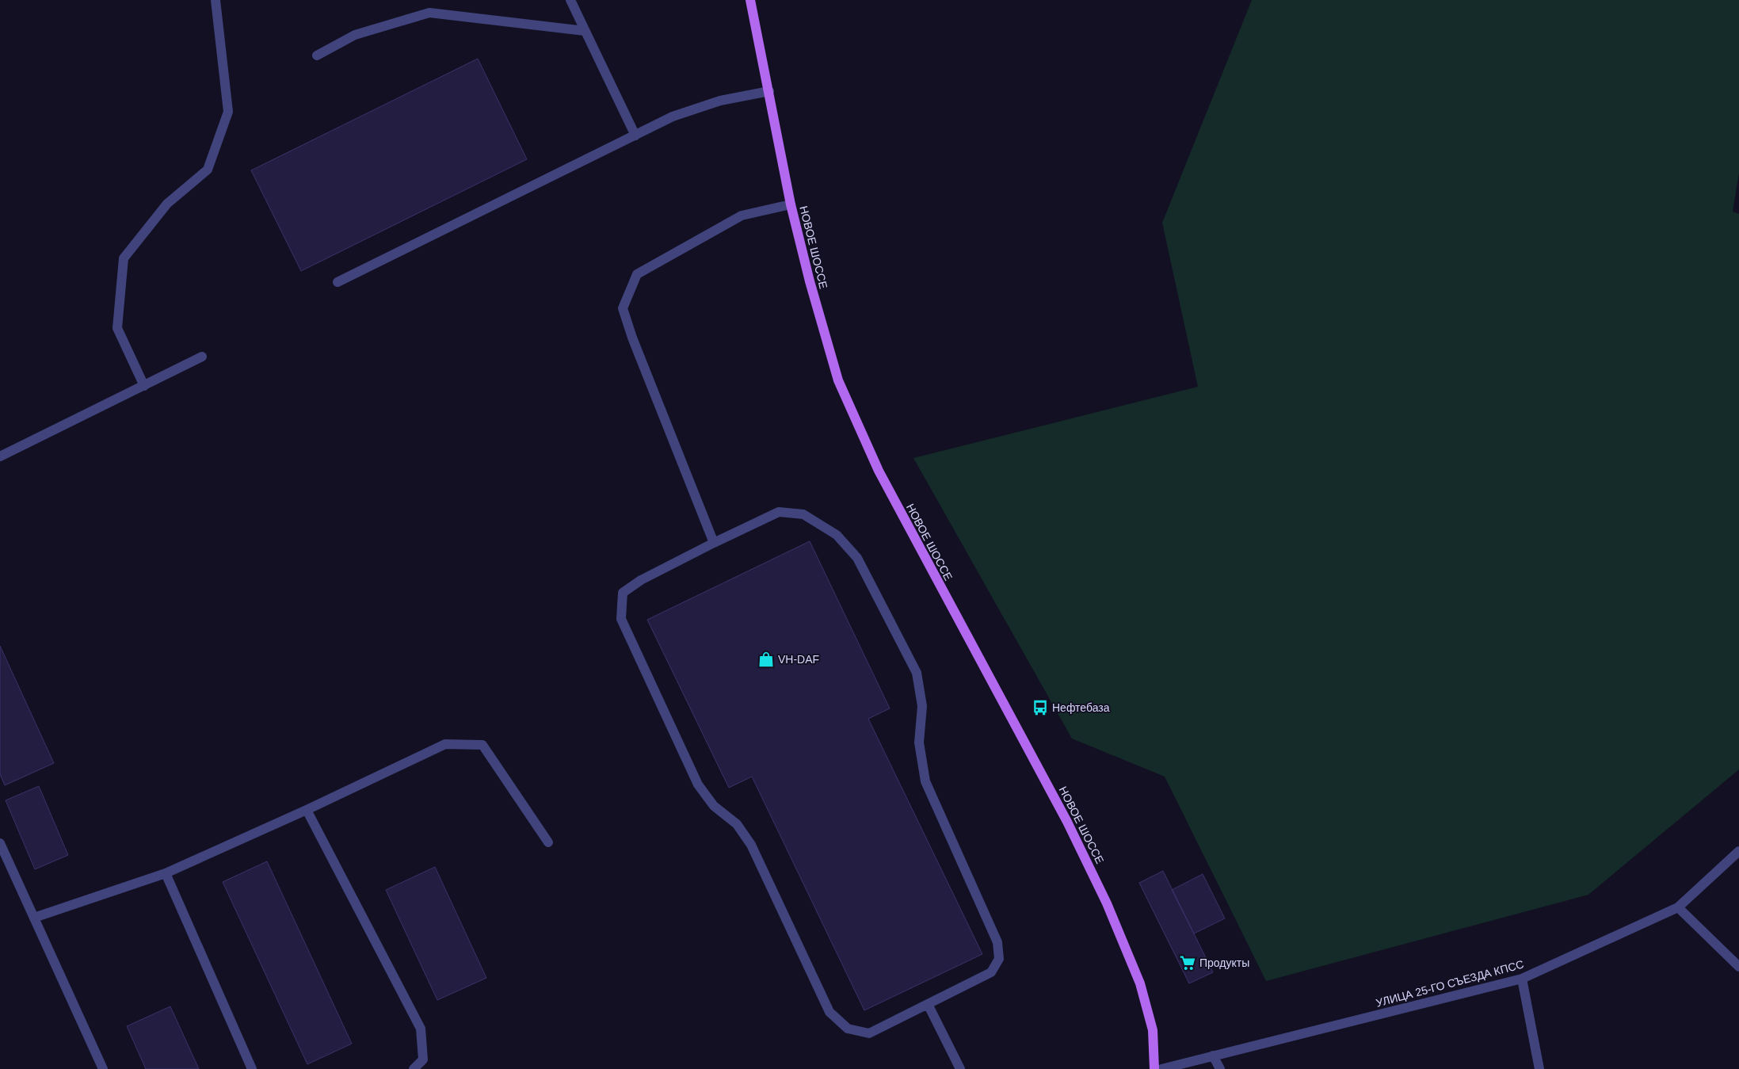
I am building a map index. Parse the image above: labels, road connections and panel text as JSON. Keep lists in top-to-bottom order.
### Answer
{
  "streets": {
    "main road": ["НОВОЕ ШОССЕ"],
    "street": ["УЛИЦА 25-ГО СЪЕЗДА КПСС"]
  },
  "places": {
    "shop": ["VH-DAF"],
    "bus stop": ["Нефтебаза"],
    "supermarket": ["Продукты"]
  }
}
